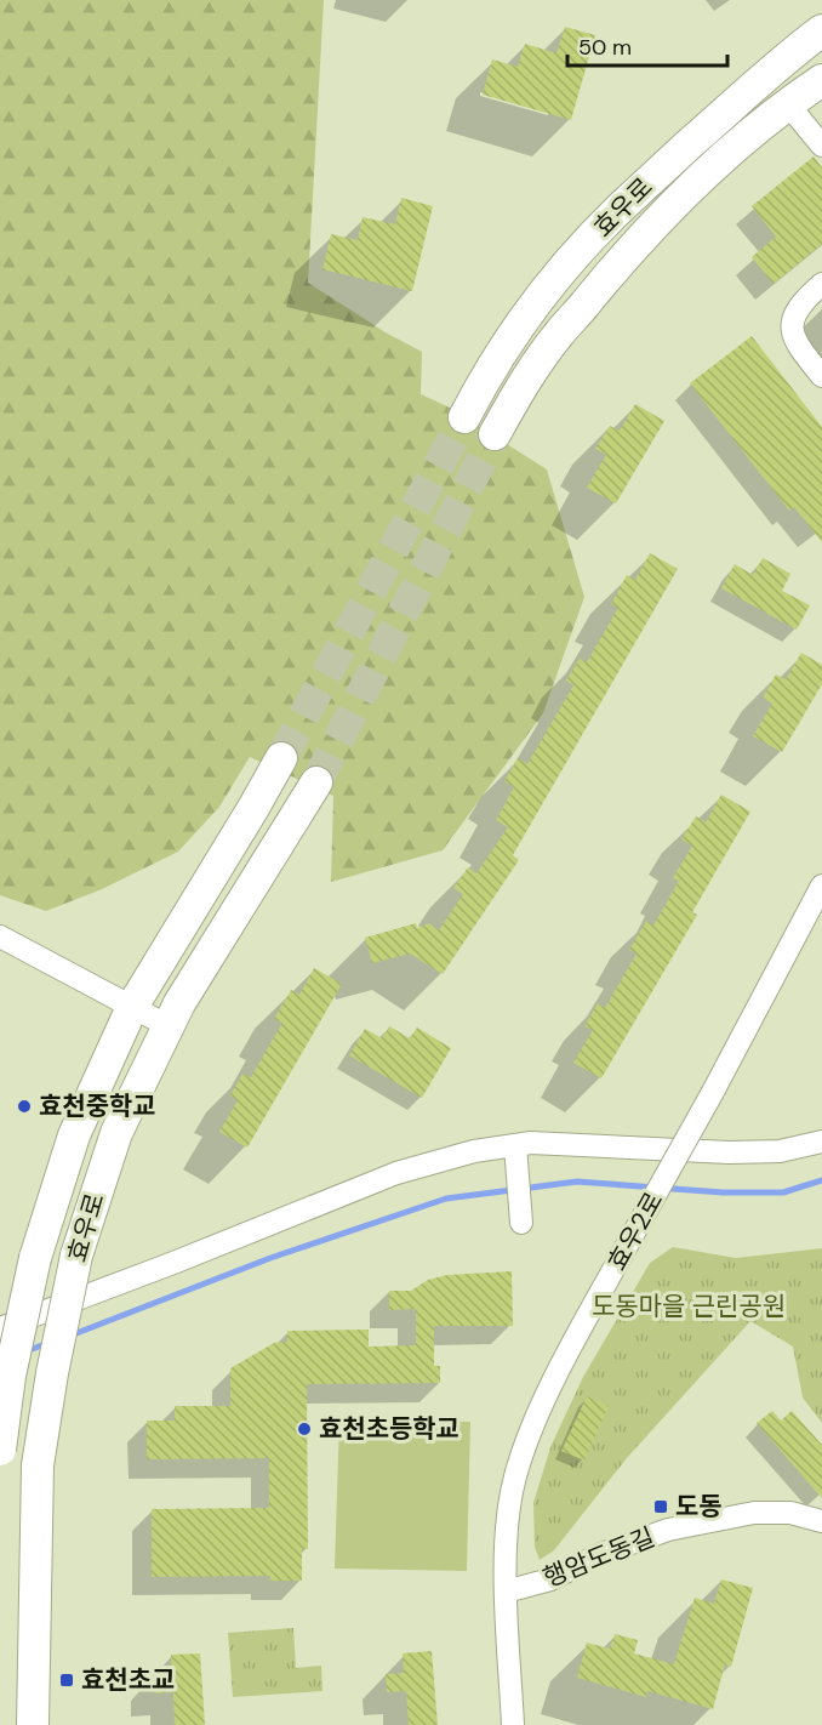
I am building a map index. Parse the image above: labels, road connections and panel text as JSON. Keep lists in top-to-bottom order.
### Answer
{
  "streets": {
    "main road": ["효우로"],
    "street": ["효우2로", "행암도동길"]
  },
  "crossings": [
    ["효우2로", "행암도동길"]
  ],
  "parks": ["도동마을 근린공원"],
  "places": {
    "other": ["효천중학교", "효천초등학교"],
    "transit": ["도동", "효천초교"]
  },
  "scale_bar": "50 m"
}
